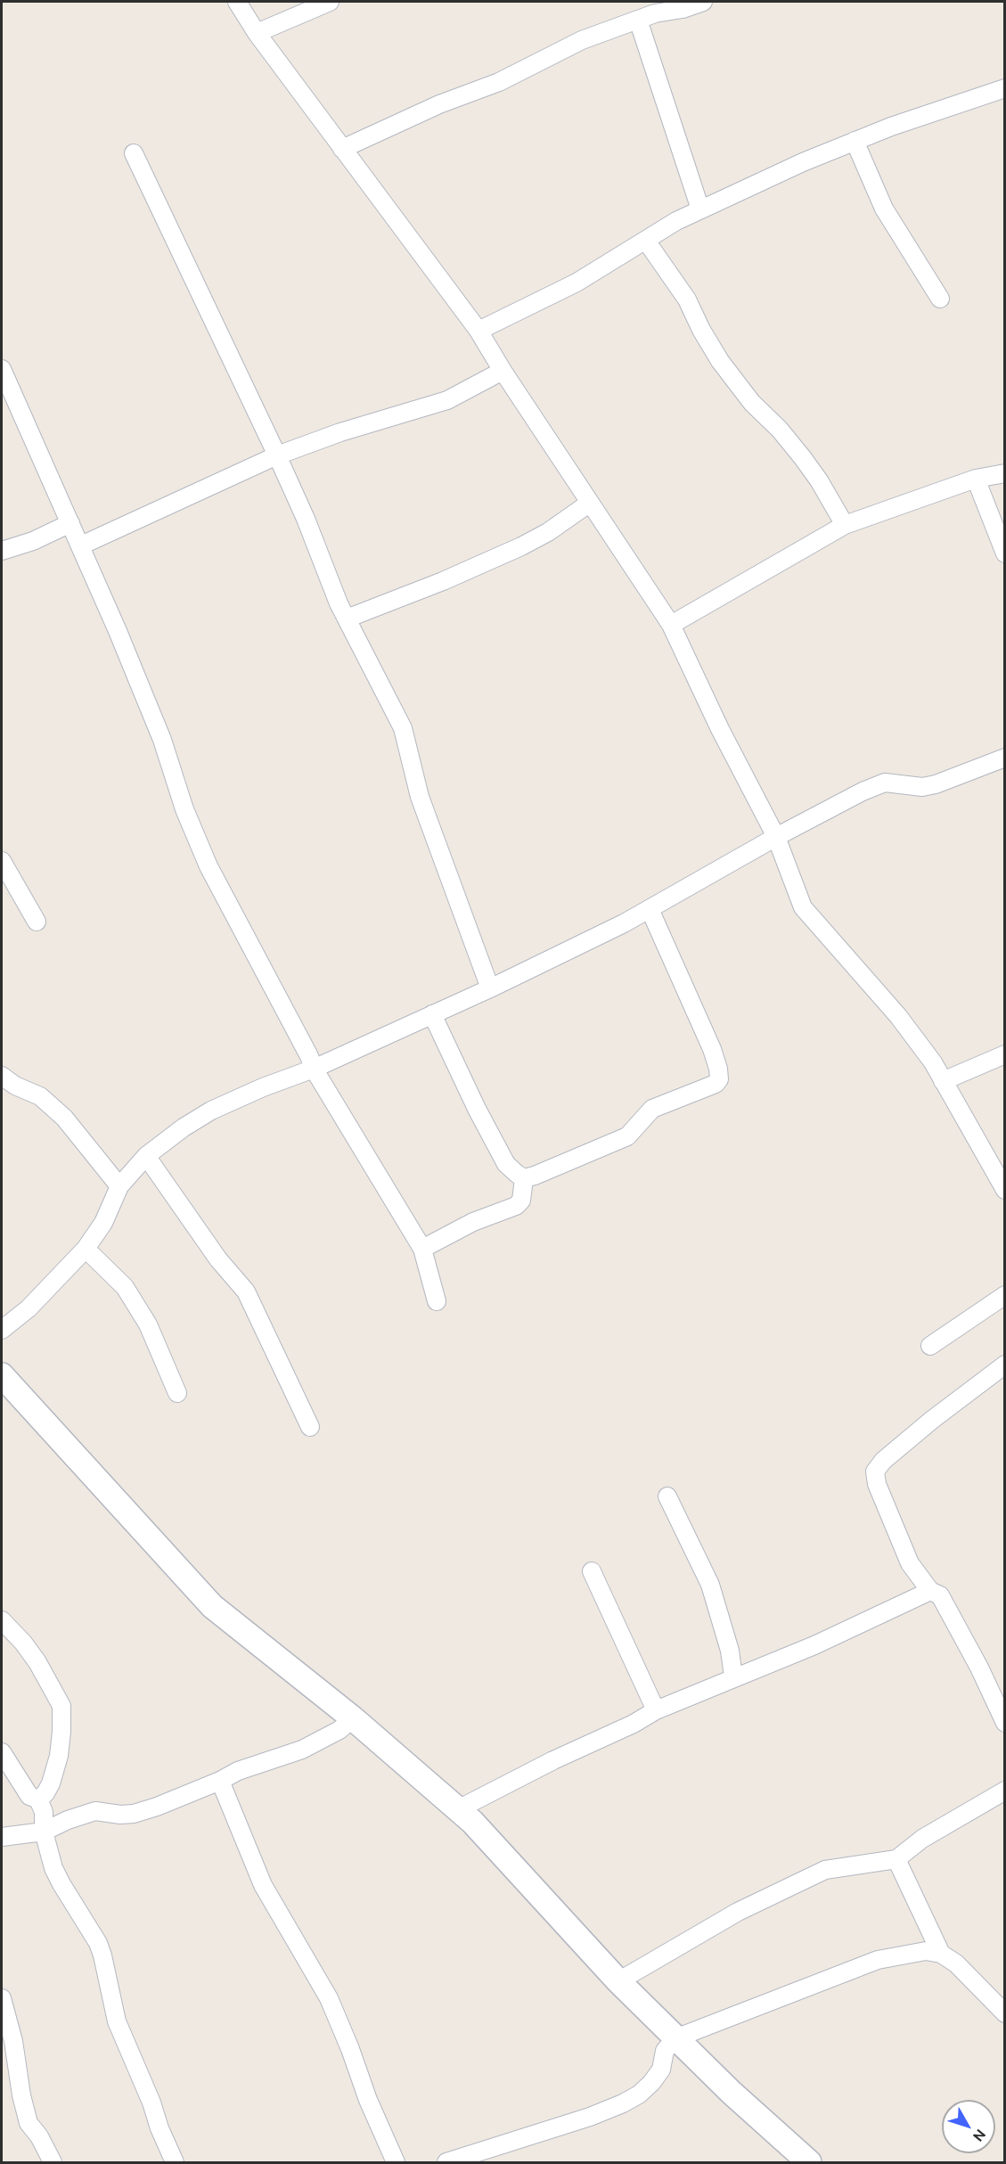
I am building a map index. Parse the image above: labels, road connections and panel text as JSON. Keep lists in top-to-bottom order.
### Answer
{
  "north": "bottom right"
}
